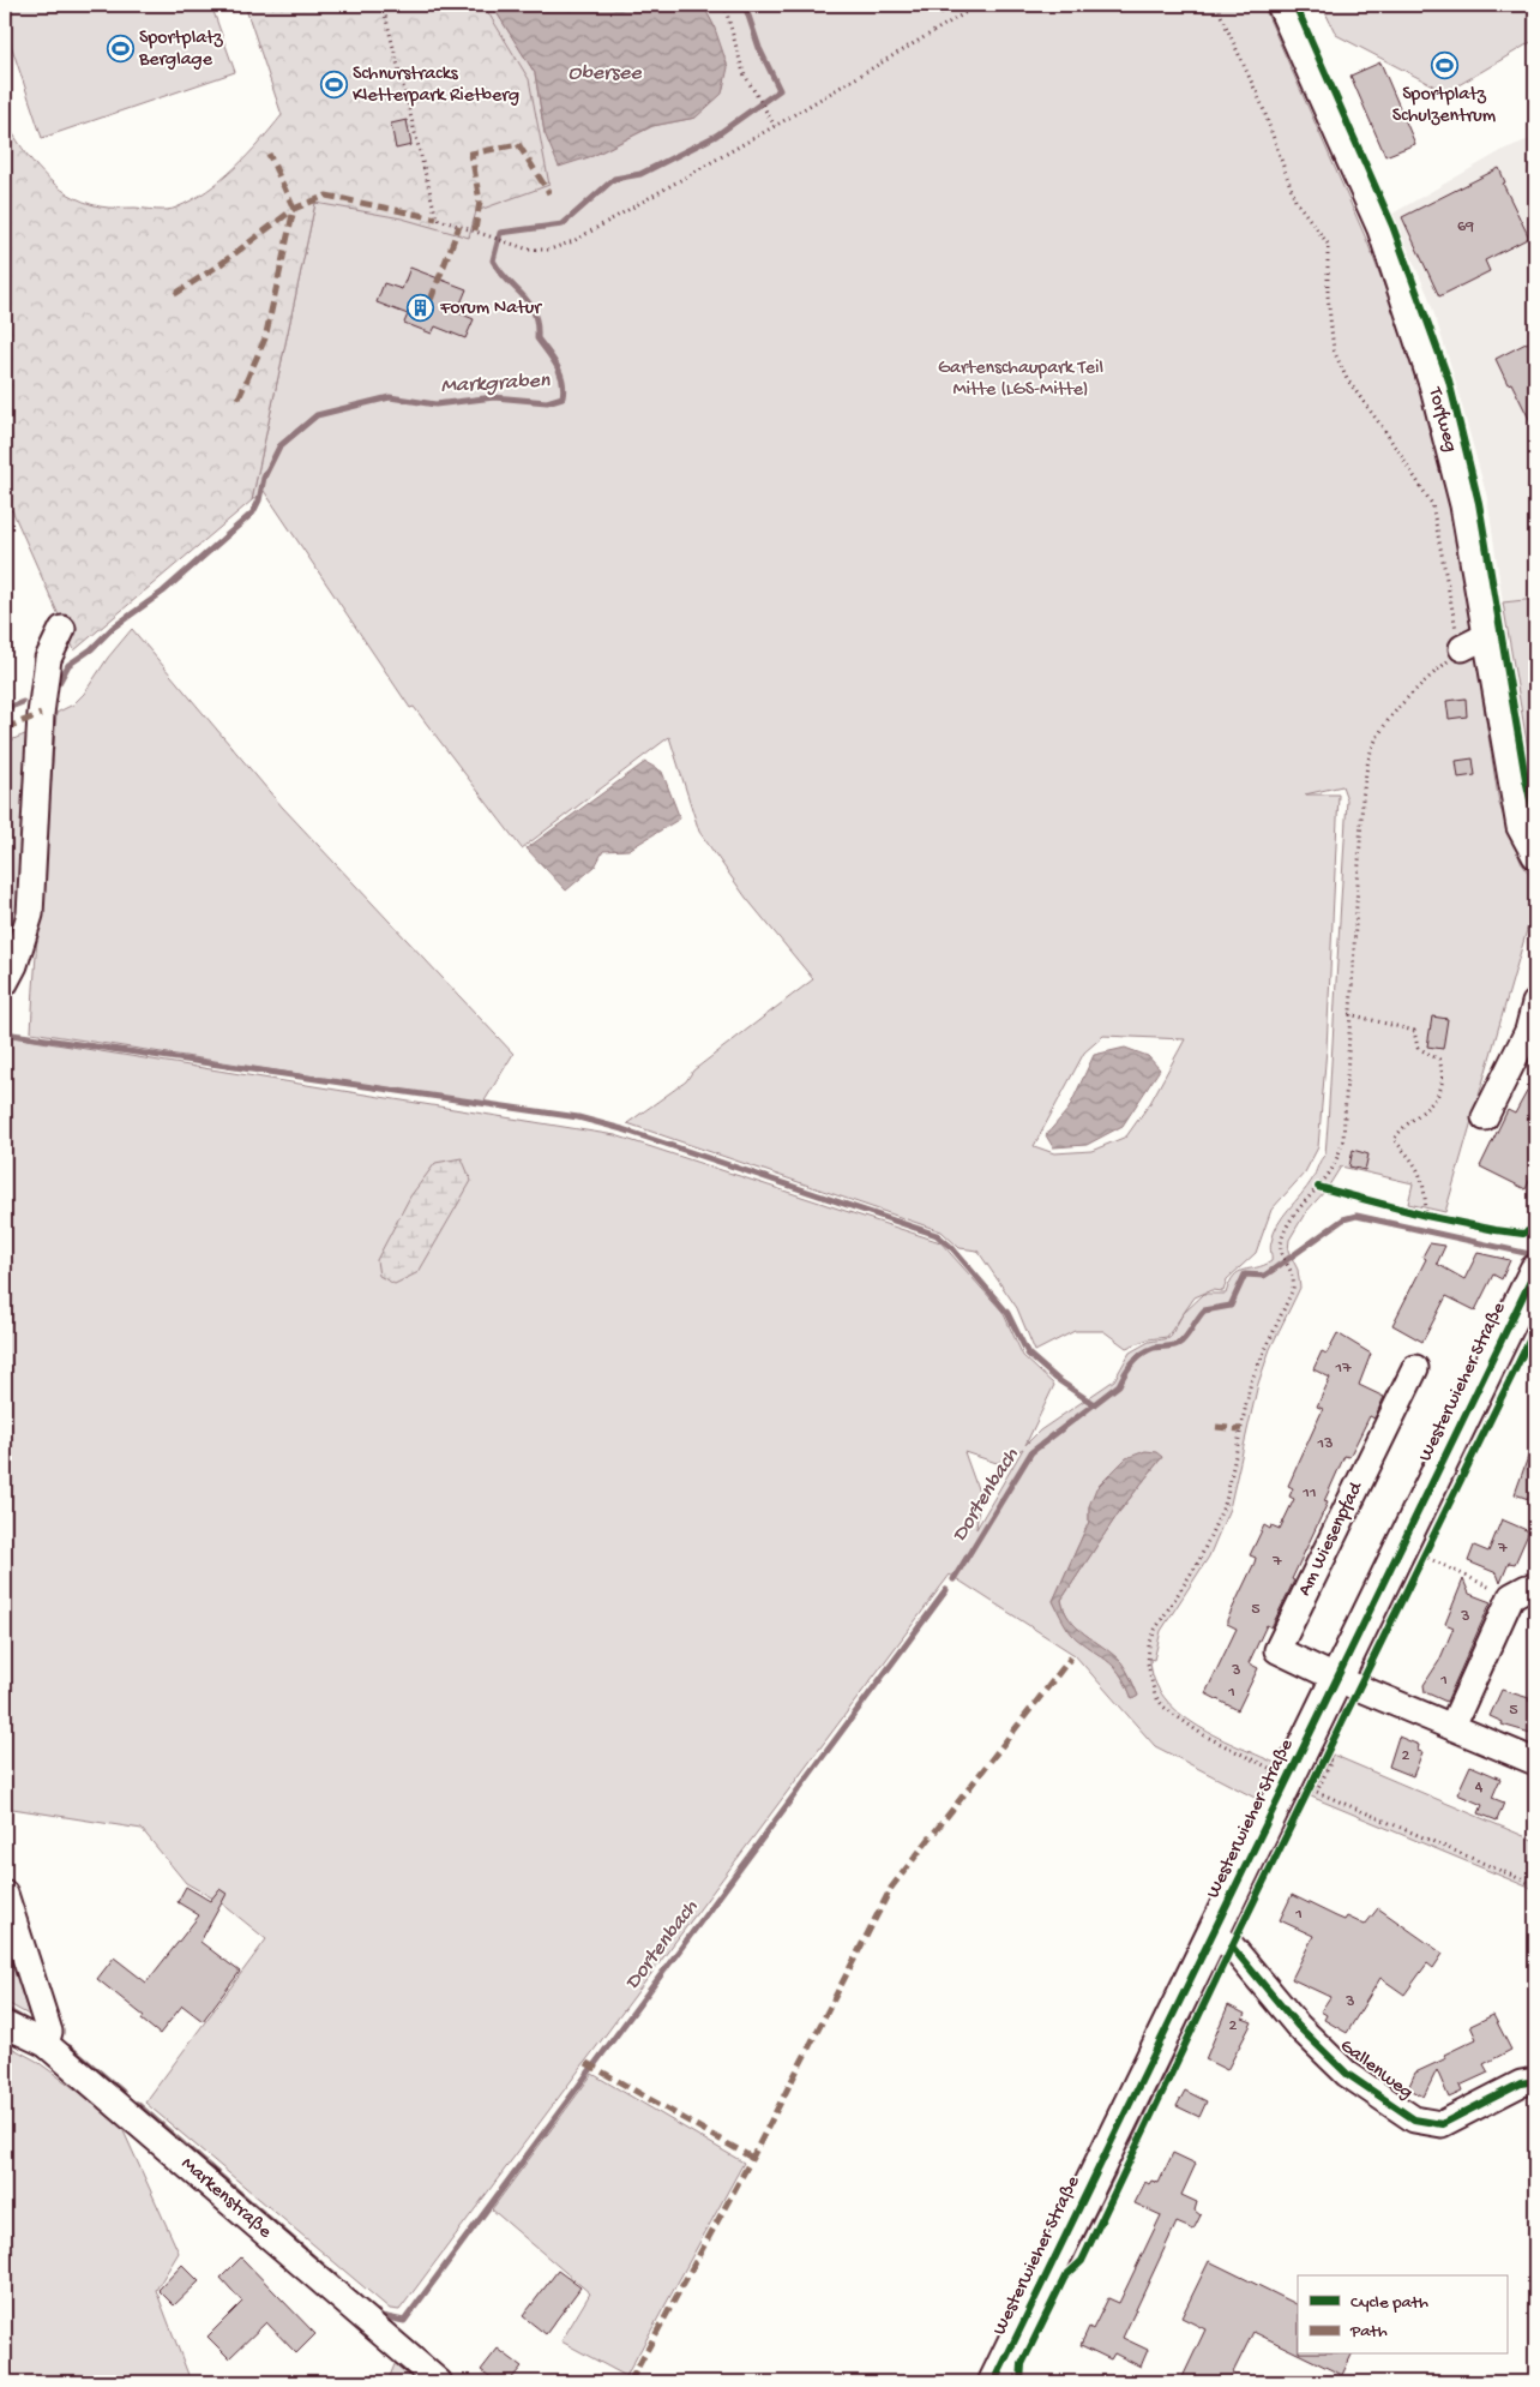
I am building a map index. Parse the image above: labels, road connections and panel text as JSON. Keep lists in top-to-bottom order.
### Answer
{
  "streets": {
    "main road": ["Westerwieher Straße"],
    "street": [
      "Torfweg",
      "Am Wiesenpfad",
      "Gallenweg",
      "Markenstraße"
    ]
  },
  "crossings": [
    ["Westerwieher Straße", "Am Wiesenpfad"],
    ["Westerwieher Straße", "Gallenweg"]
  ],
  "water": ["Obersee", "Markgraben", "Dortenbach"],
  "parks": ["Gartenschaupark Teil Mitte (LGS-Mitte)"],
  "places": {
    "sports": ["Sportplatz Berglage", "Sportplatz Schulzentrum", "Schnurstracks Kletterpark Rietberg"],
    "building": ["Forum Natur"]
  },
  "house_numbers": [
    "69",
    "17",
    "13",
    "11",
    "7",
    "7",
    "5",
    "3",
    "3",
    "1",
    "1",
    "5",
    "2",
    "4",
    "1",
    "3",
    "2"
  ],
  "legend": ["Cycle path", "Path"]
}
